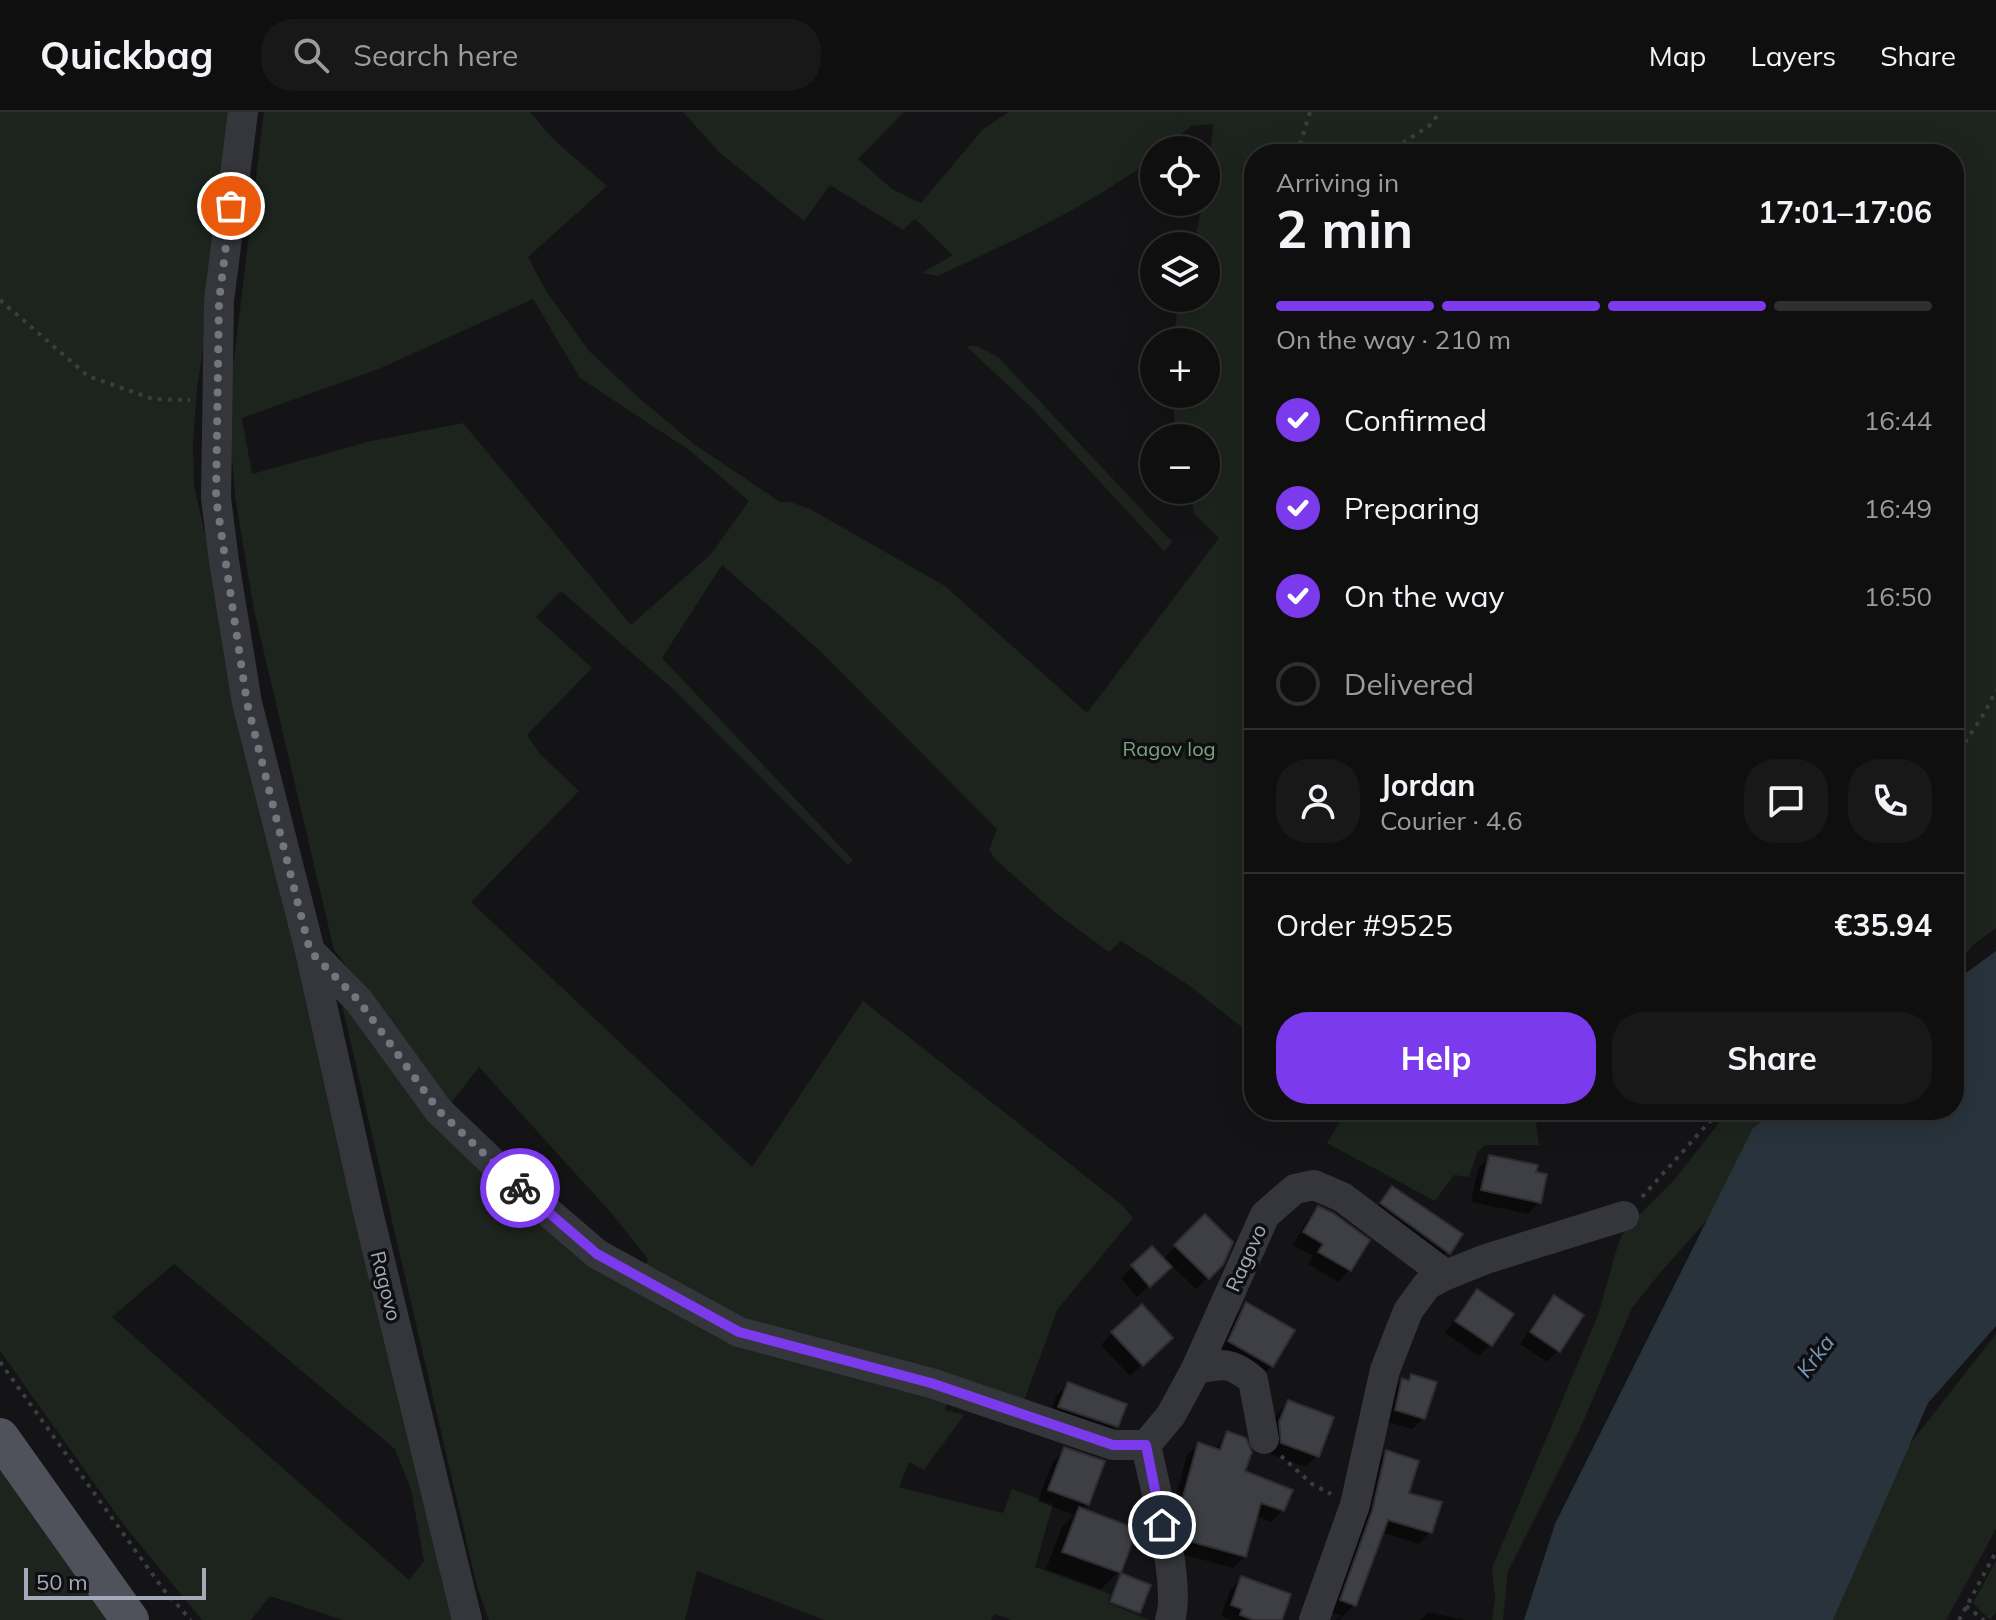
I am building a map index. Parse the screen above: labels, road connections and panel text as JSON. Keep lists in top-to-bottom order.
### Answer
{
  "streets": {
    "street": ["Ragovo"]
  },
  "water": ["Krka"],
  "parks": ["Ragov log"],
  "scale_bar": "50 m",
  "page": {
    "header": "Quickbag",
    "search": "Search here",
    "nav": ["Map", "Layers", "Share"],
    "map_buttons": ["+", "−"],
    "heading": ["2 min", "Arriving in", "17:01–17:06"],
    "panel": [
      "Jordan",
      "Courier · 4.6",
      "Order #9525",
      "€35.94"
    ],
    "bar": "On the way · 210 m",
    "list": [
      ["Confirmed", "16:44"],
      ["Preparing", "16:49"],
      ["On the way", "16:50"],
      "Delivered"
    ],
    "buttons": ["Help", "Share"],
    "scale": "50 m"
  }
}
